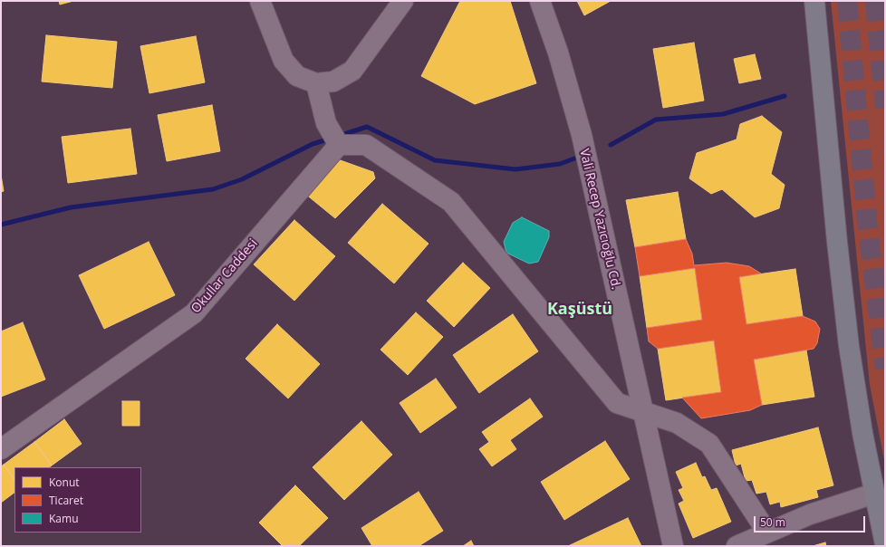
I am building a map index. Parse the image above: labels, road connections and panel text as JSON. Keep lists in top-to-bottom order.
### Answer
{
  "streets": {
    "street": ["Vali Recep Yazıcıoğlu Cd.", "Okullar Caddesi"]
  },
  "districts": ["Kaşüstü"],
  "legend": ["Konut", "Ticaret", "Kamu"],
  "scale_bar": "50 m"
}
